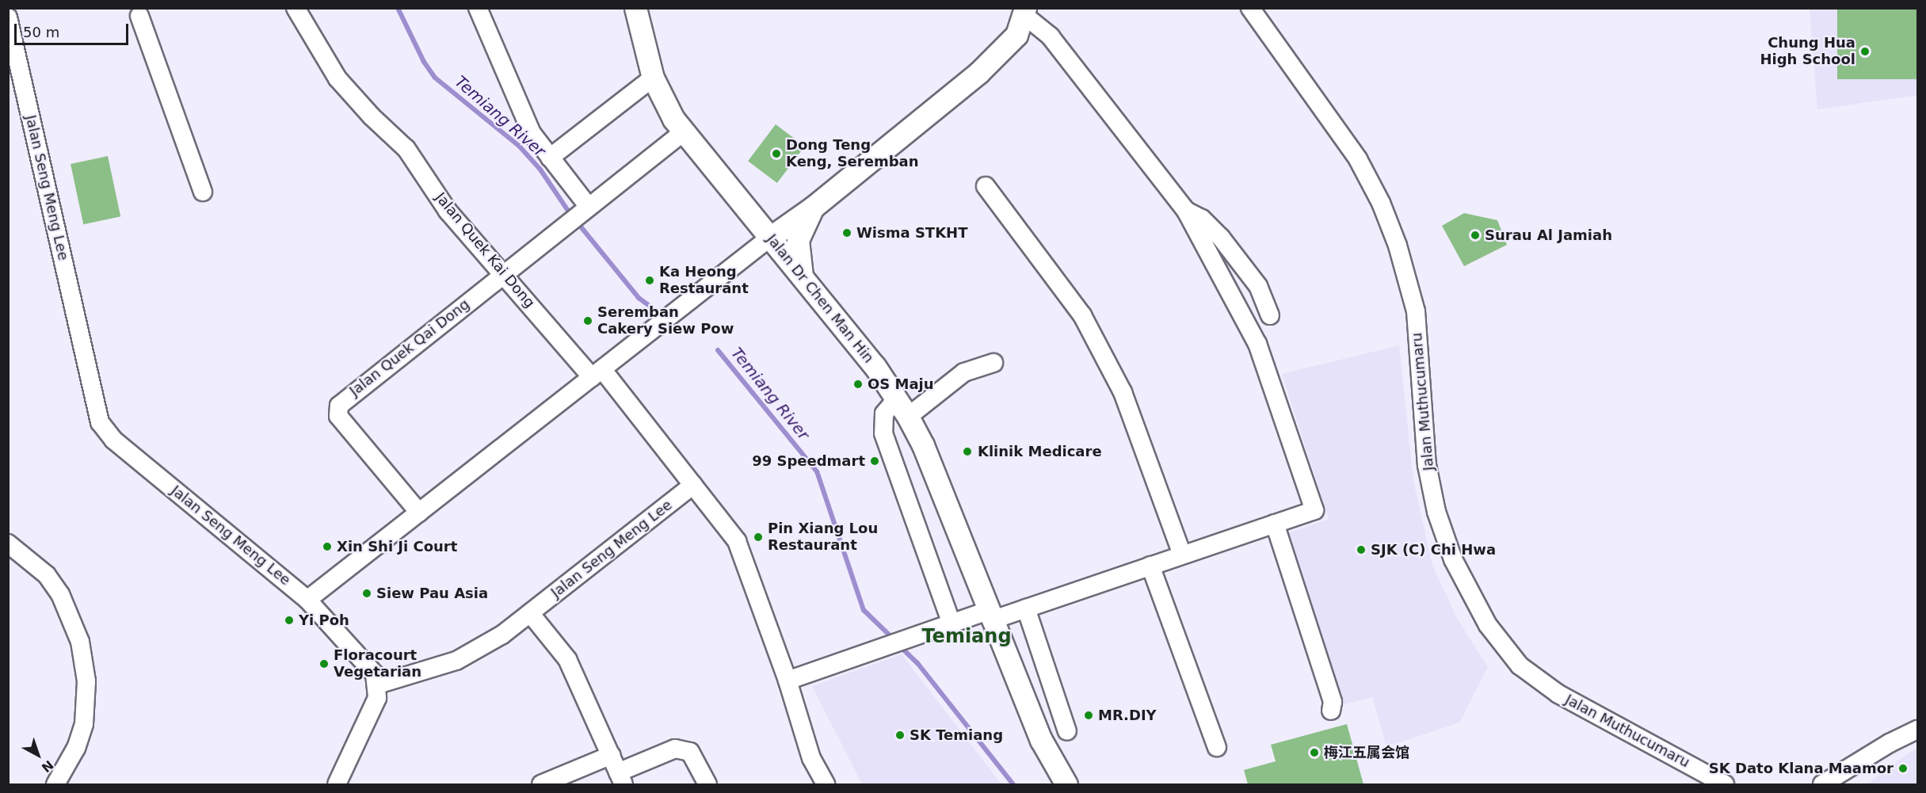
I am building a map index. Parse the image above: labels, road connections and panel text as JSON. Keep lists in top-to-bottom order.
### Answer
{
  "streets": {
    "street": [
      "Jalan Seng Meng Lee",
      "Jalan Quek Kai Dong",
      "Jalan Dr Chen Man Hin",
      "Jalan Quek Qai Dong",
      "Jalan Muthucumaru"
    ]
  },
  "crossings": [
    ["Jalan Seng Meng Lee", "Jalan Quek Kai Dong"],
    ["Jalan Quek Kai Dong", "Jalan Quek Qai Dong"],
    ["Jalan Dr Chen Man Hin", "Jalan Quek Qai Dong"]
  ],
  "districts": ["Temiang"],
  "water": ["Temiang River"],
  "places": [
    "Chung Hua High School",
    "Dong Teng Keng, Seremban",
    "Wisma STKHT",
    "Surau Al Jamiah",
    "Ka Heong Restaurant",
    "Seremban Cakery Siew Pow",
    "OS Maju",
    "Klinik Medicare",
    "99 Speedmart",
    "Pin Xiang Lou Restaurant",
    "Xin Shi Ji Court",
    "SJK (C) Chi Hwa",
    "Siew Pau Asia",
    "Yi Poh",
    "Floracourt Vegetarian",
    "MR.DIY",
    "SK Temiang",
    "梅江五属会馆",
    "SK Dato Klana Maamor"
  ],
  "scale_bar": "50 m",
  "north": "bottom right"
}
